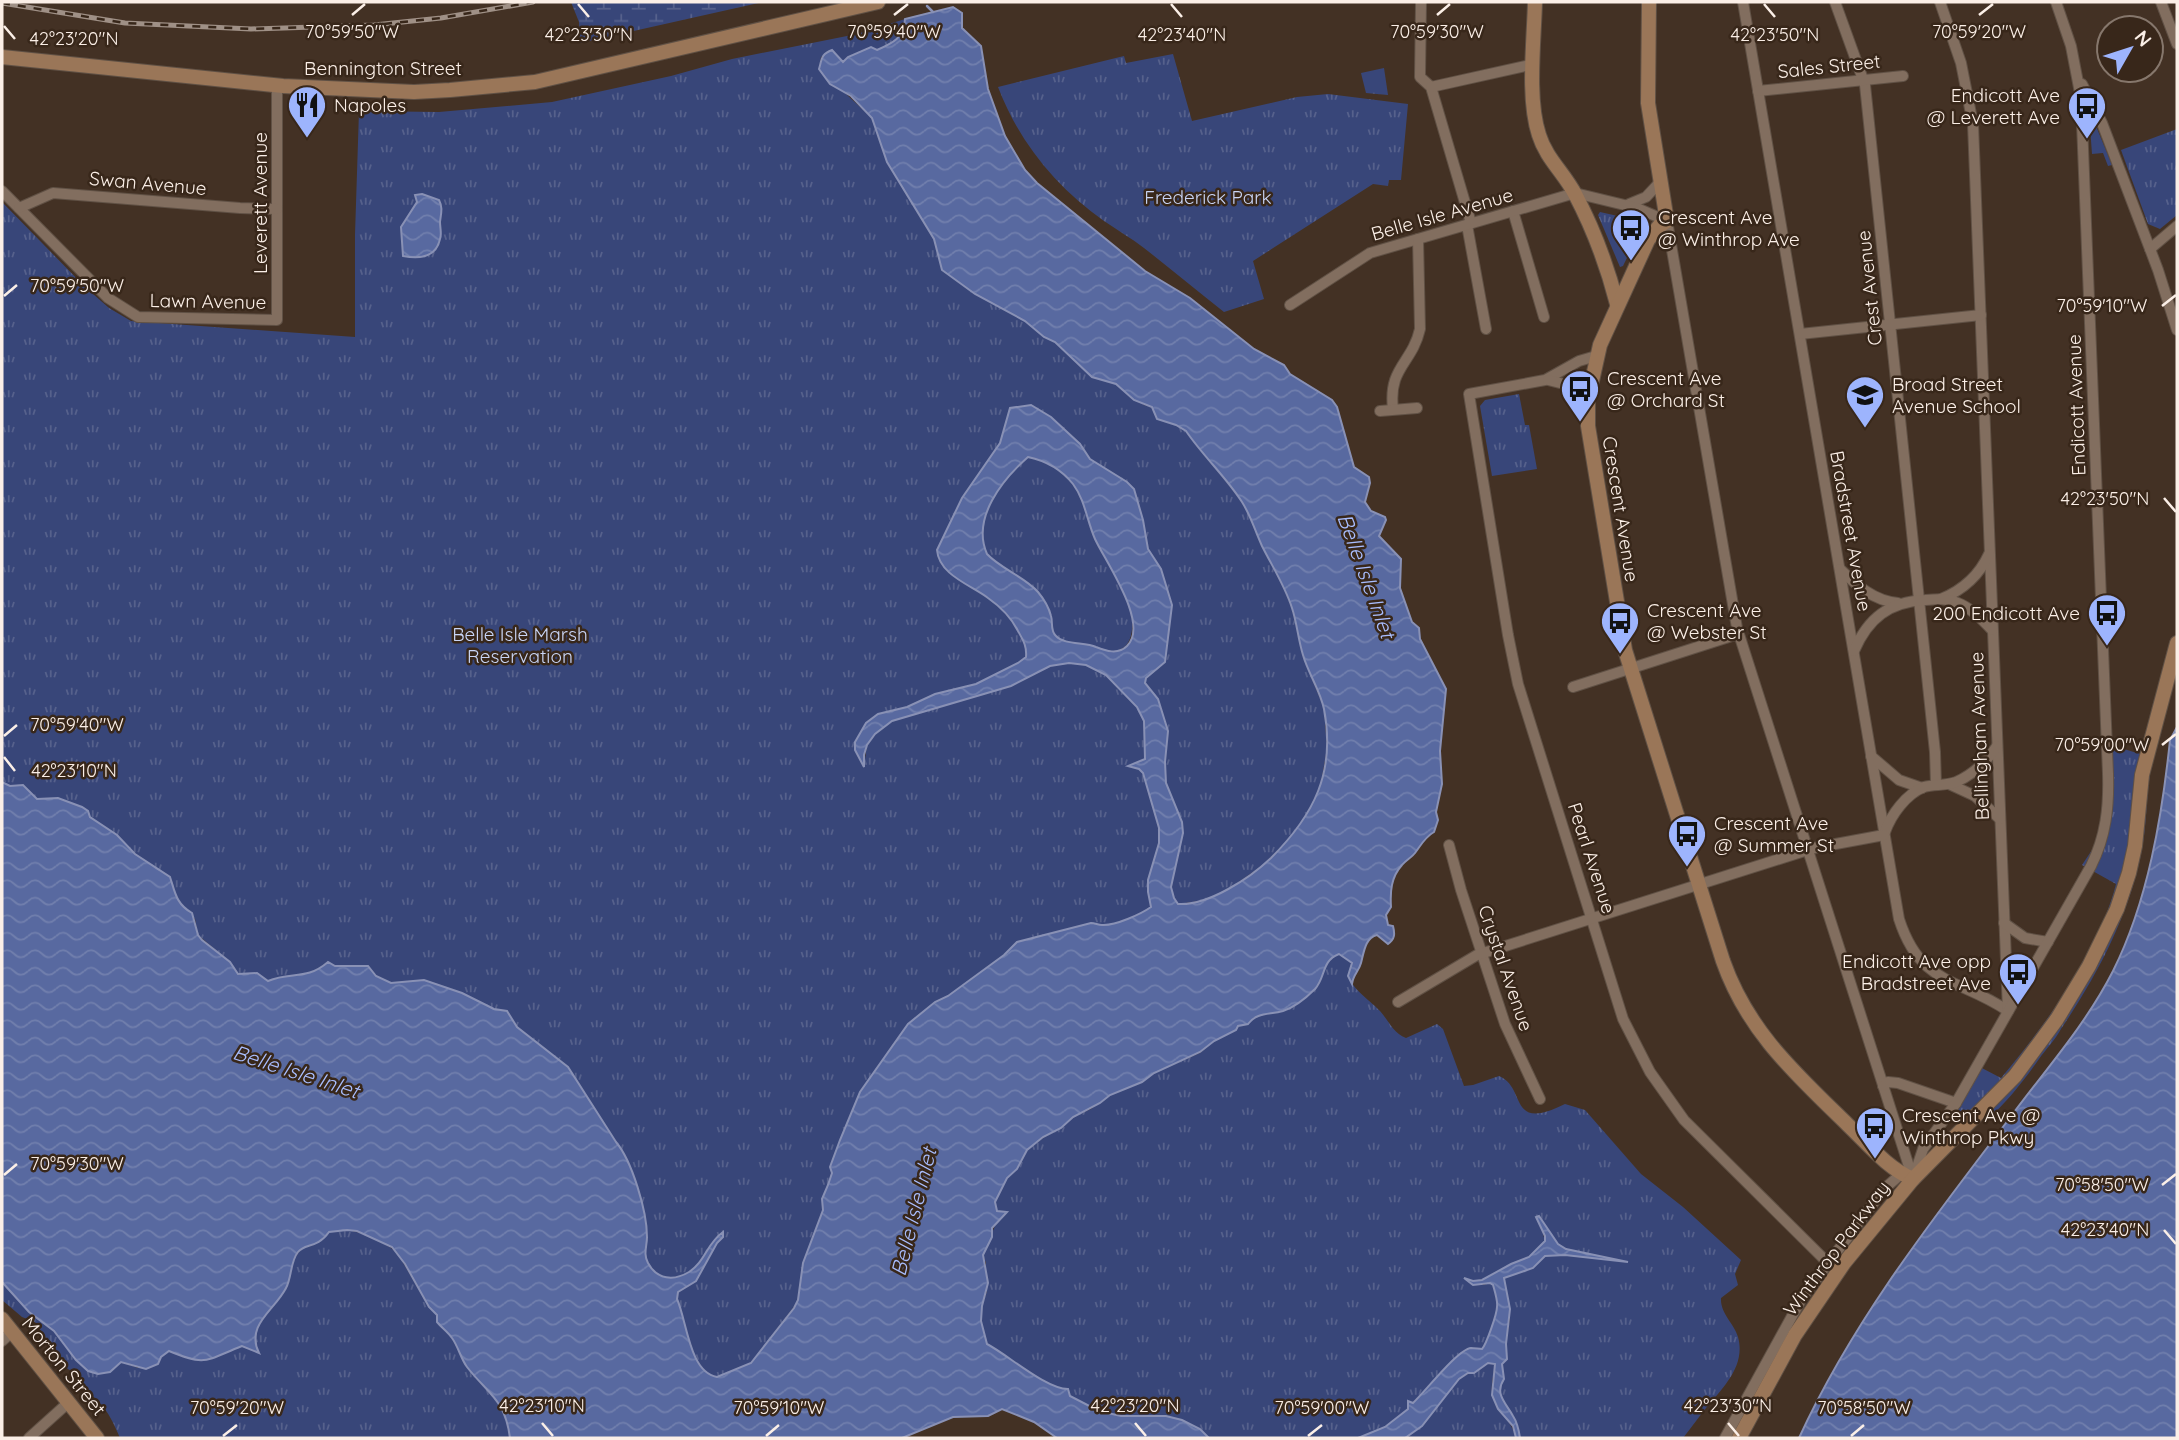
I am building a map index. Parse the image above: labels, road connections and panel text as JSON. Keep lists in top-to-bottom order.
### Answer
{
  "streets": {
    "main road": [
      "Bennington Street",
      "Crescent Avenue",
      "Winthrop Parkway",
      "Morton Street"
    ],
    "street": [
      "Sales Street",
      "Swan Avenue",
      "Leverett Avenue",
      "Belle Isle Avenue",
      "Crest Avenue",
      "Lawn Avenue",
      "Endicott Avenue",
      "Bradstreet Avenue",
      "Bellingham Avenue",
      "Pearl Avenue",
      "Crystal Avenue"
    ]
  },
  "crossings": [
    ["Sales Street", "Crest Avenue"],
    ["Sales Street", "Bradstreet Avenue"],
    ["Bennington Street", "Leverett Avenue"],
    ["Swan Avenue", "Leverett Avenue"],
    ["Swan Avenue", "Lawn Avenue"],
    ["Leverett Avenue", "Lawn Avenue"],
    ["Endicott Avenue", "Crescent Avenue"],
    ["Endicott Avenue", "Bradstreet Avenue"],
    ["Endicott Avenue", "Bellingham Avenue"],
    ["Endicott Avenue", "Winthrop Parkway"],
    ["Crescent Avenue", "Winthrop Parkway"],
    ["Bradstreet Avenue", "Bellingham Avenue"]
  ],
  "water": ["Belle Isle Inlet"],
  "parks": ["Frederick Park", "Belle Isle Marsh Reservation"],
  "places": {
    "restaurant": ["Napoles"],
    "bus stop": [
      "Endicott Ave @ Leverett Ave",
      "Crescent Ave @ Winthrop Ave",
      "Crescent Ave @ Orchard St",
      "200 Endicott Ave",
      "Crescent Ave @ Webster St",
      "Crescent Ave @ Summer St",
      "Endicott Ave opp Bradstreet Ave",
      "Crescent Ave @ Winthrop Pkwy"
    ],
    "school or university": ["Broad Street Avenue School"]
  },
  "north": "top right",
  "coordinates": [
    "70°59'30\"W",
    "70°59'20\"W",
    "70°59'50\"W",
    "70°59'40\"W",
    "42°23'30\"N",
    "42°23'40\"N",
    "42°23'50\"N",
    "42°23'20\"N",
    "70°59'10\"W",
    "70°59'00\"W",
    "42°23'10\"N",
    "70°58'50\"W"
  ]
}
